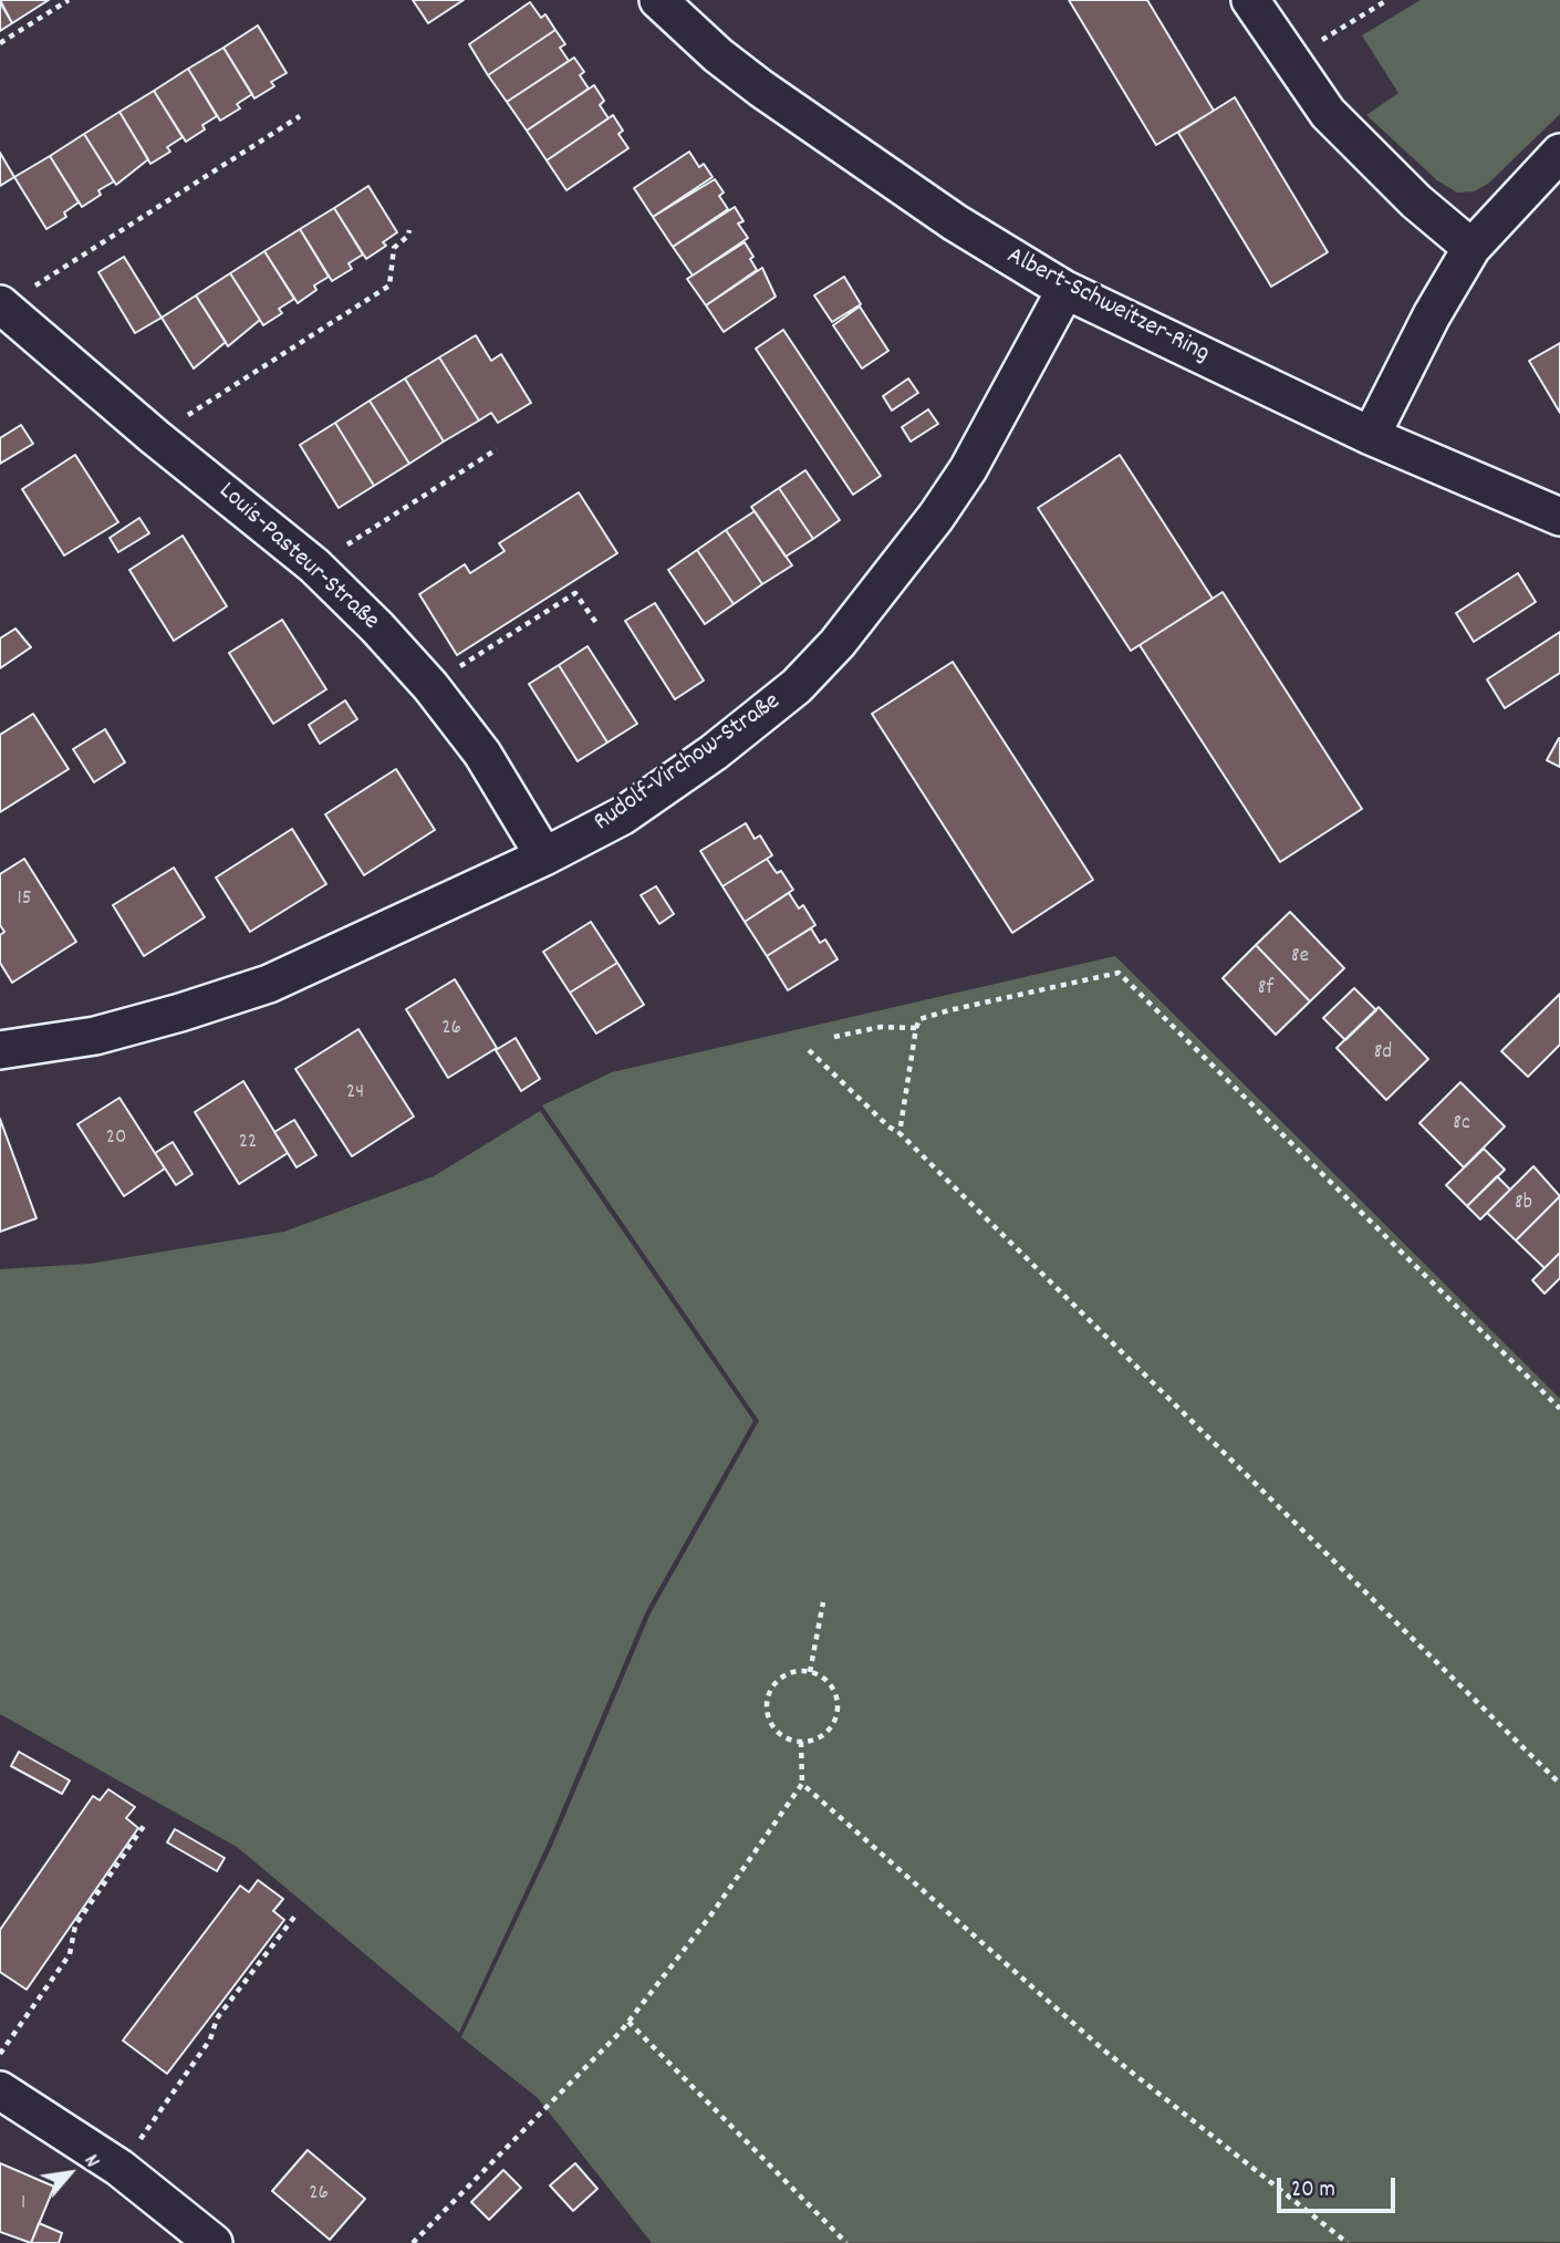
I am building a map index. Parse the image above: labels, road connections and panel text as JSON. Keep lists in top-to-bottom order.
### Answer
{
  "streets": {
    "street": ["Albert-Schweitzer-Ring", "Louis-Pasteur-Straße", "Rudolf-Virchow-Straße"]
  },
  "crossings": [
    ["Albert-Schweitzer-Ring", "Rudolf-Virchow-Straße"],
    ["Louis-Pasteur-Straße", "Rudolf-Virchow-Straße"]
  ],
  "house_numbers": [
    "15",
    "8e",
    "8f",
    "26",
    "8d",
    "24",
    "8c",
    "20",
    "22",
    "8b",
    "26",
    "1"
  ],
  "scale_bar": "20 m",
  "north": "top right"
}
